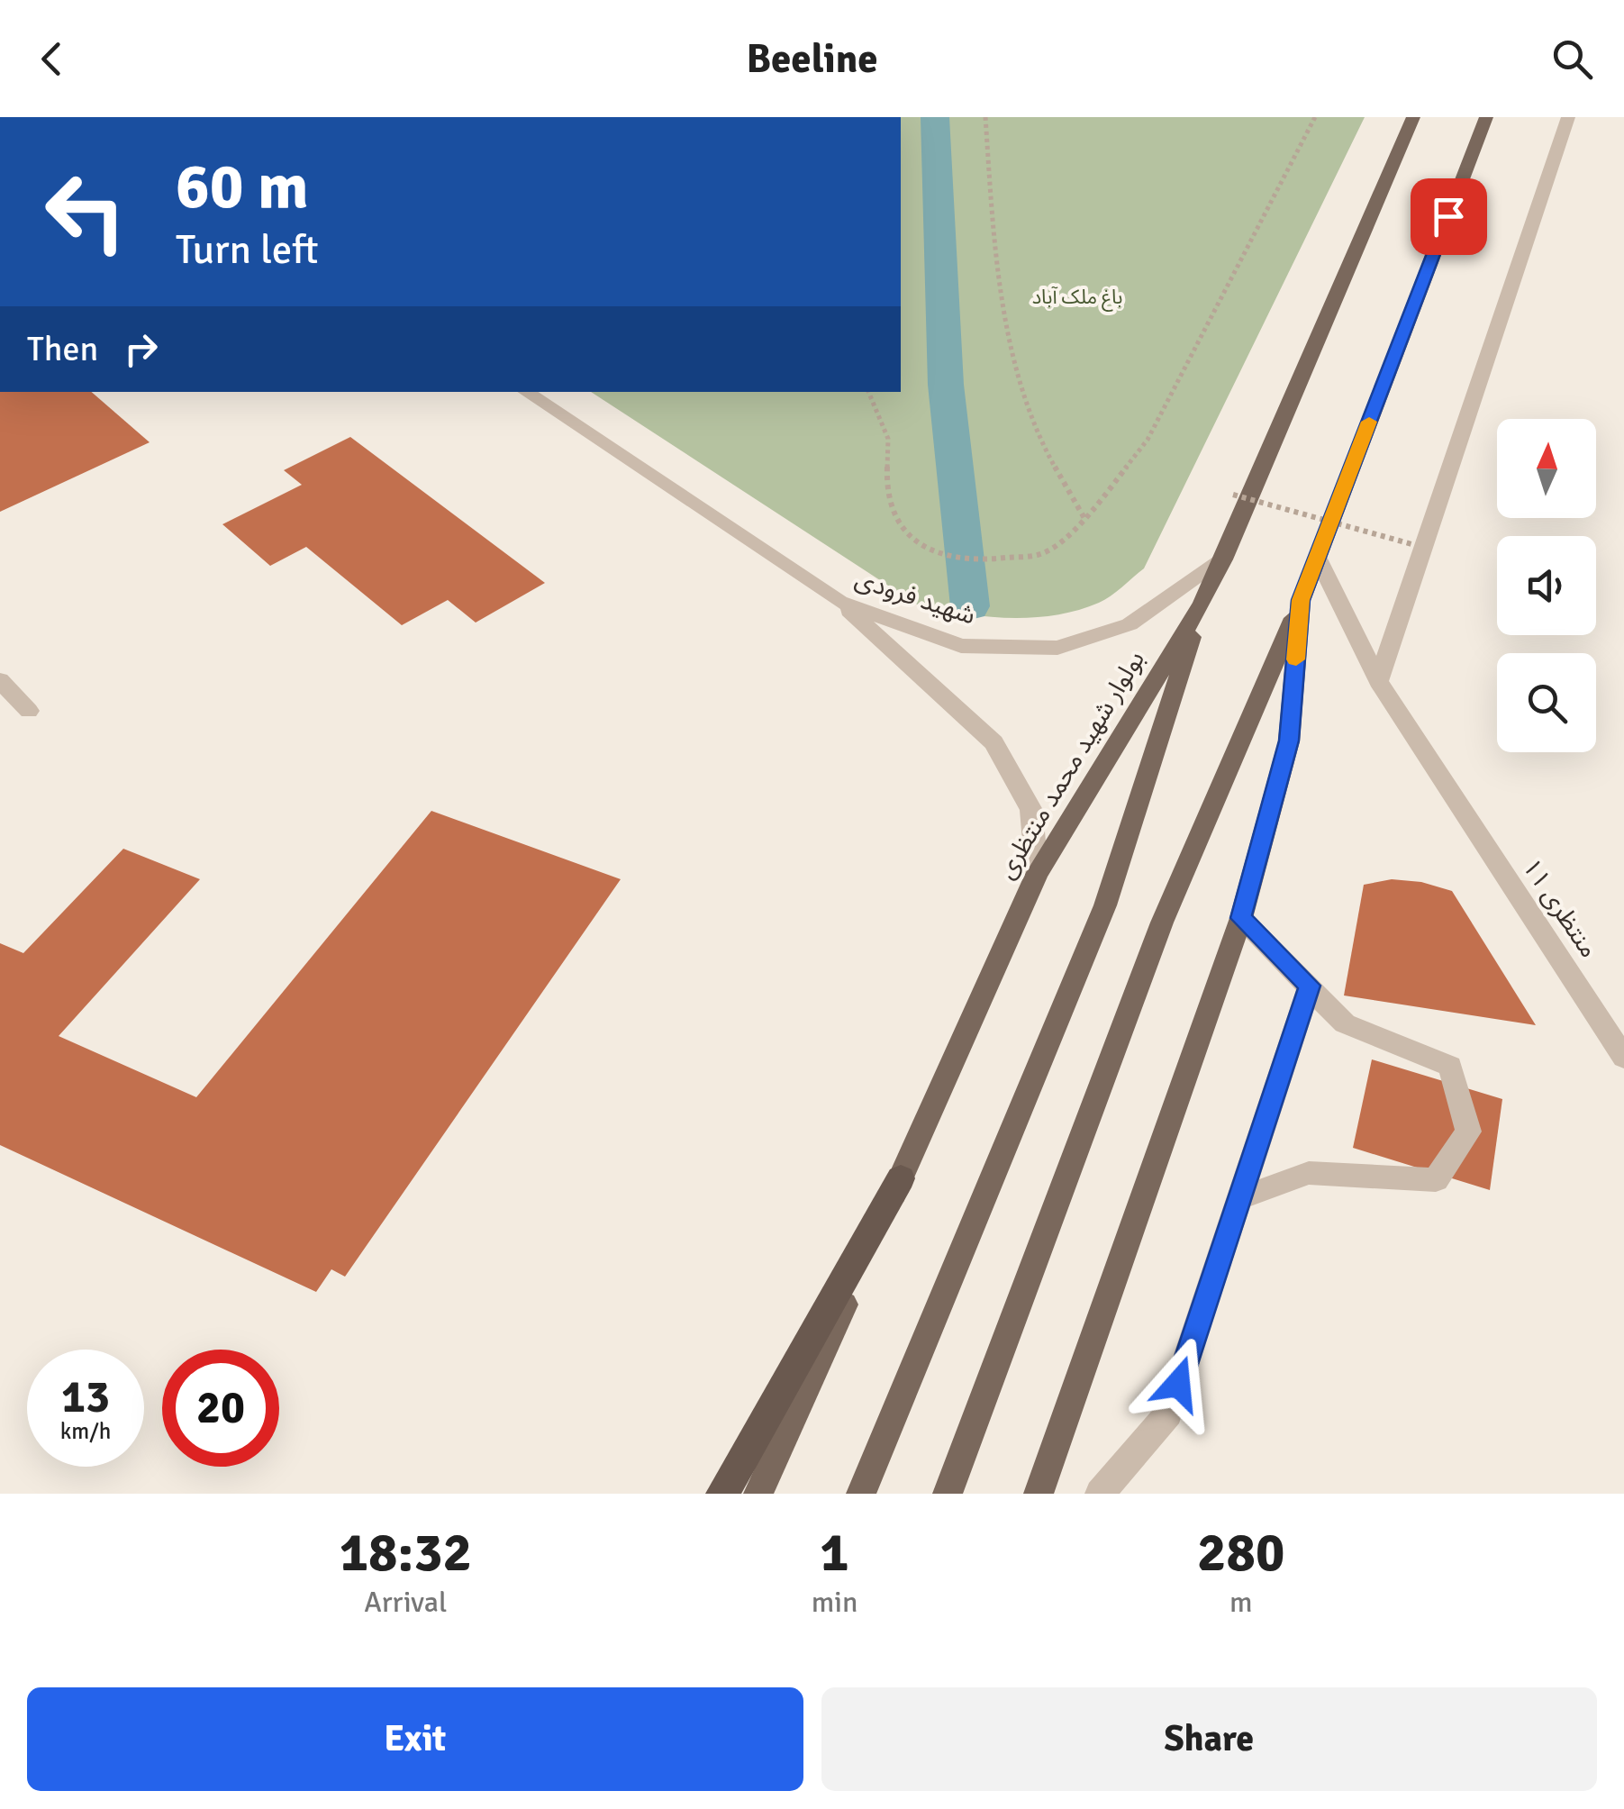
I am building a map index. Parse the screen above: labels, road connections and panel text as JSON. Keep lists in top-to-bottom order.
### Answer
{
  "streets": {
    "main road": ["بولوار شهید محمد منتظری"],
    "street": ["شهید فرودی", "منتظری ۱۱"]
  },
  "crossings": [
    ["شهید فرودی", "بولوار شهید محمد منتظری"]
  ],
  "parks": ["باغ ملک آباد"],
  "north": "top",
  "page": {
    "header": "Beeline",
    "turn": ["60 m", "Turn left"],
    "then": "Then",
    "speed": "13 km/h",
    "limit": "20",
    "eta": [
      "18:32",
      "Arrival",
      "1",
      "min",
      "280",
      "m"
    ],
    "buttons": ["Exit", "Share"]
  }
}
